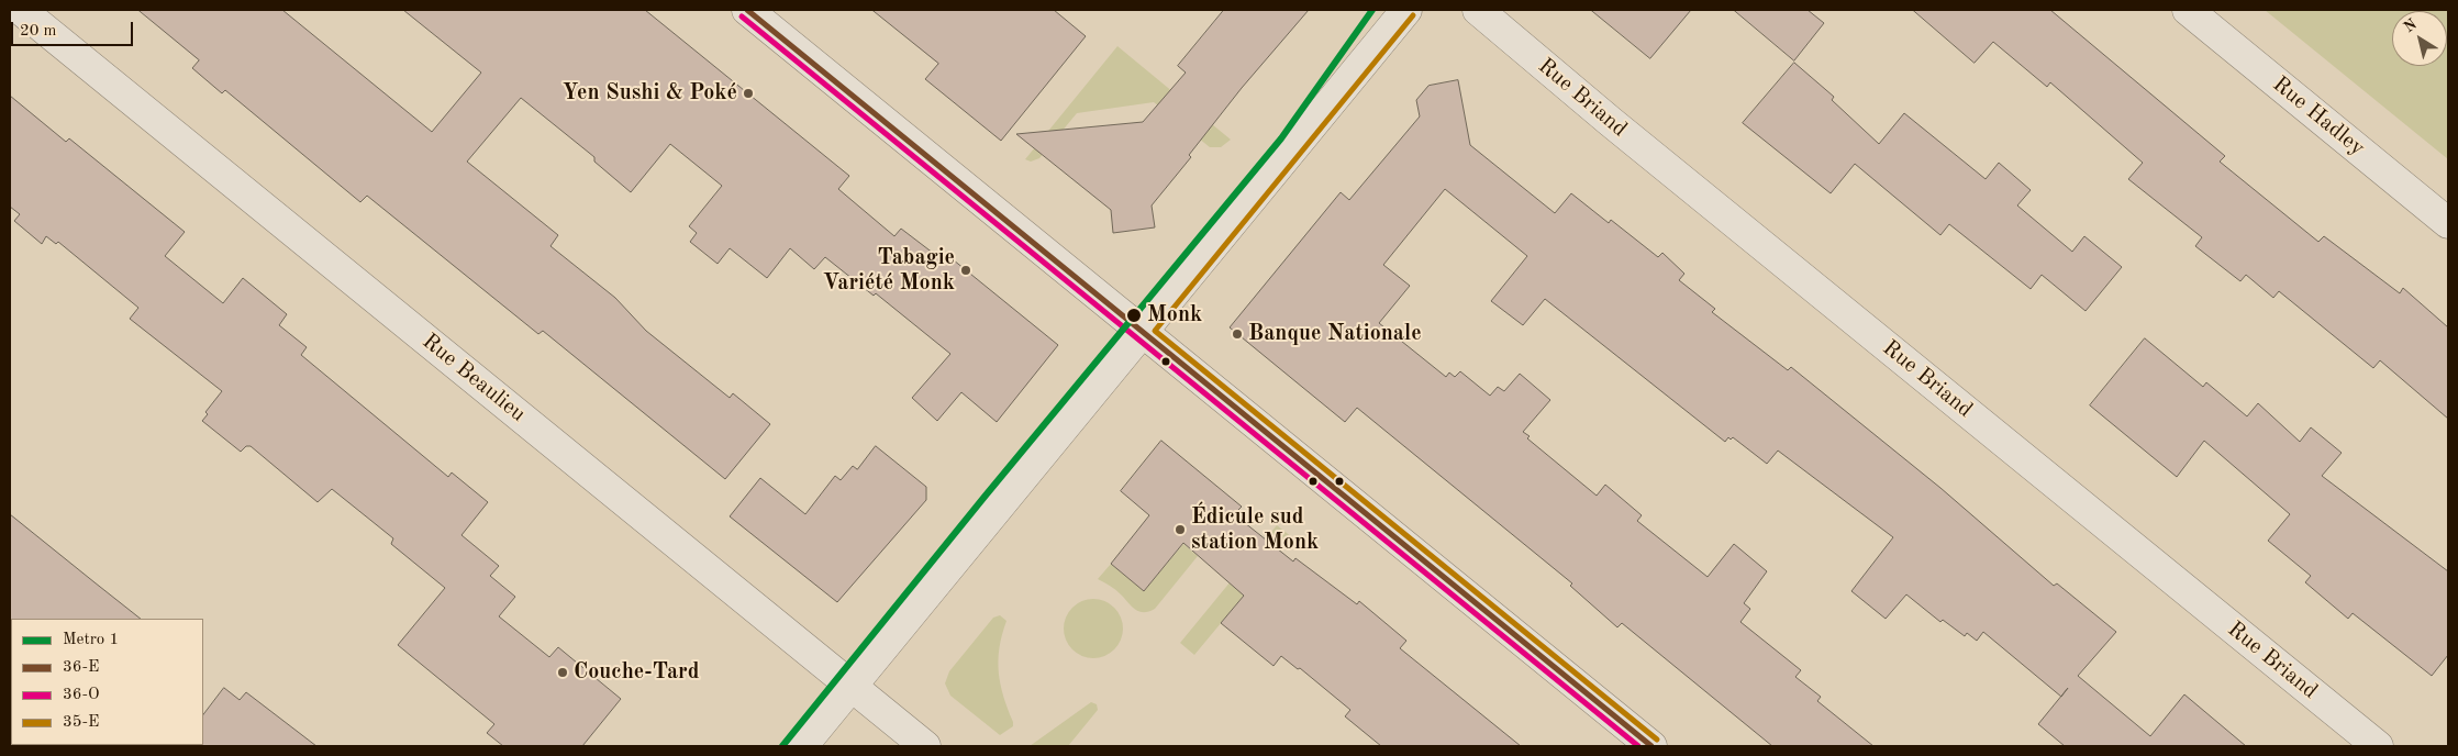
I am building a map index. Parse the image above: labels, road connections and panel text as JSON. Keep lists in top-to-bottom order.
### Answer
{
  "streets": {
    "street": ["Rue Briand", "Rue Hadley", "Rue Beaulieu"]
  },
  "places": [
    "Yen Sushi & Poké",
    "Tabagie Variété Monk",
    "Monk",
    "Banque Nationale",
    "Édicule sud station Monk",
    "Couche-Tard"
  ],
  "lines": [
    "metro line 1",
    "transit line 36-E",
    "transit line 35-E",
    "transit line 36-O"
  ],
  "legend": [
    "Metro 1",
    "36-E",
    "36-O",
    "35-E"
  ],
  "scale_bar": "20 m",
  "north": "top left"
}
